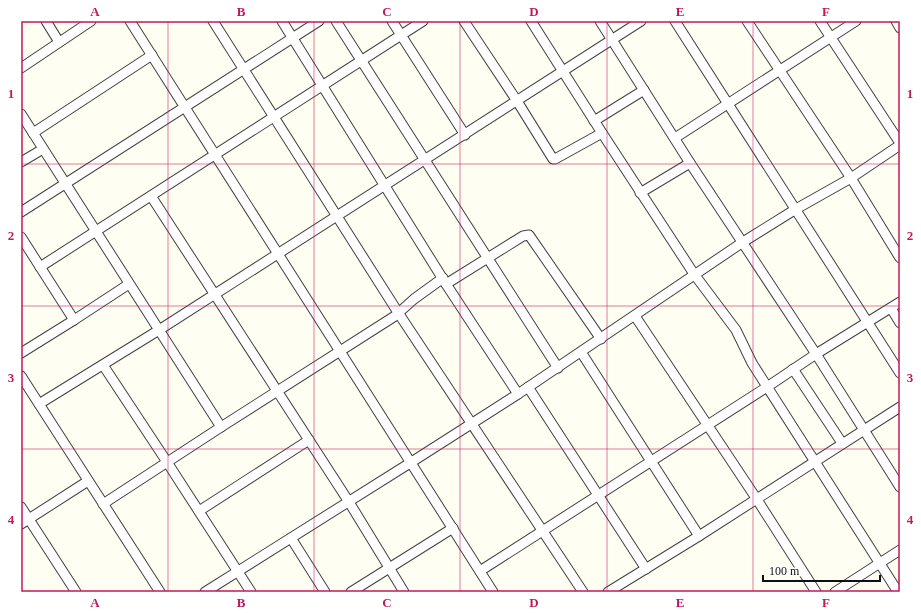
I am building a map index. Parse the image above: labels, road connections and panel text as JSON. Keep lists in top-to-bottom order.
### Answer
{
  "scale_bar": "100 m",
  "grid": {
    "columns": [
      "A",
      "B",
      "C",
      "D",
      "E",
      "F"
    ],
    "rows": [
      "1",
      "2",
      "3",
      "4"
    ]
  }
}
